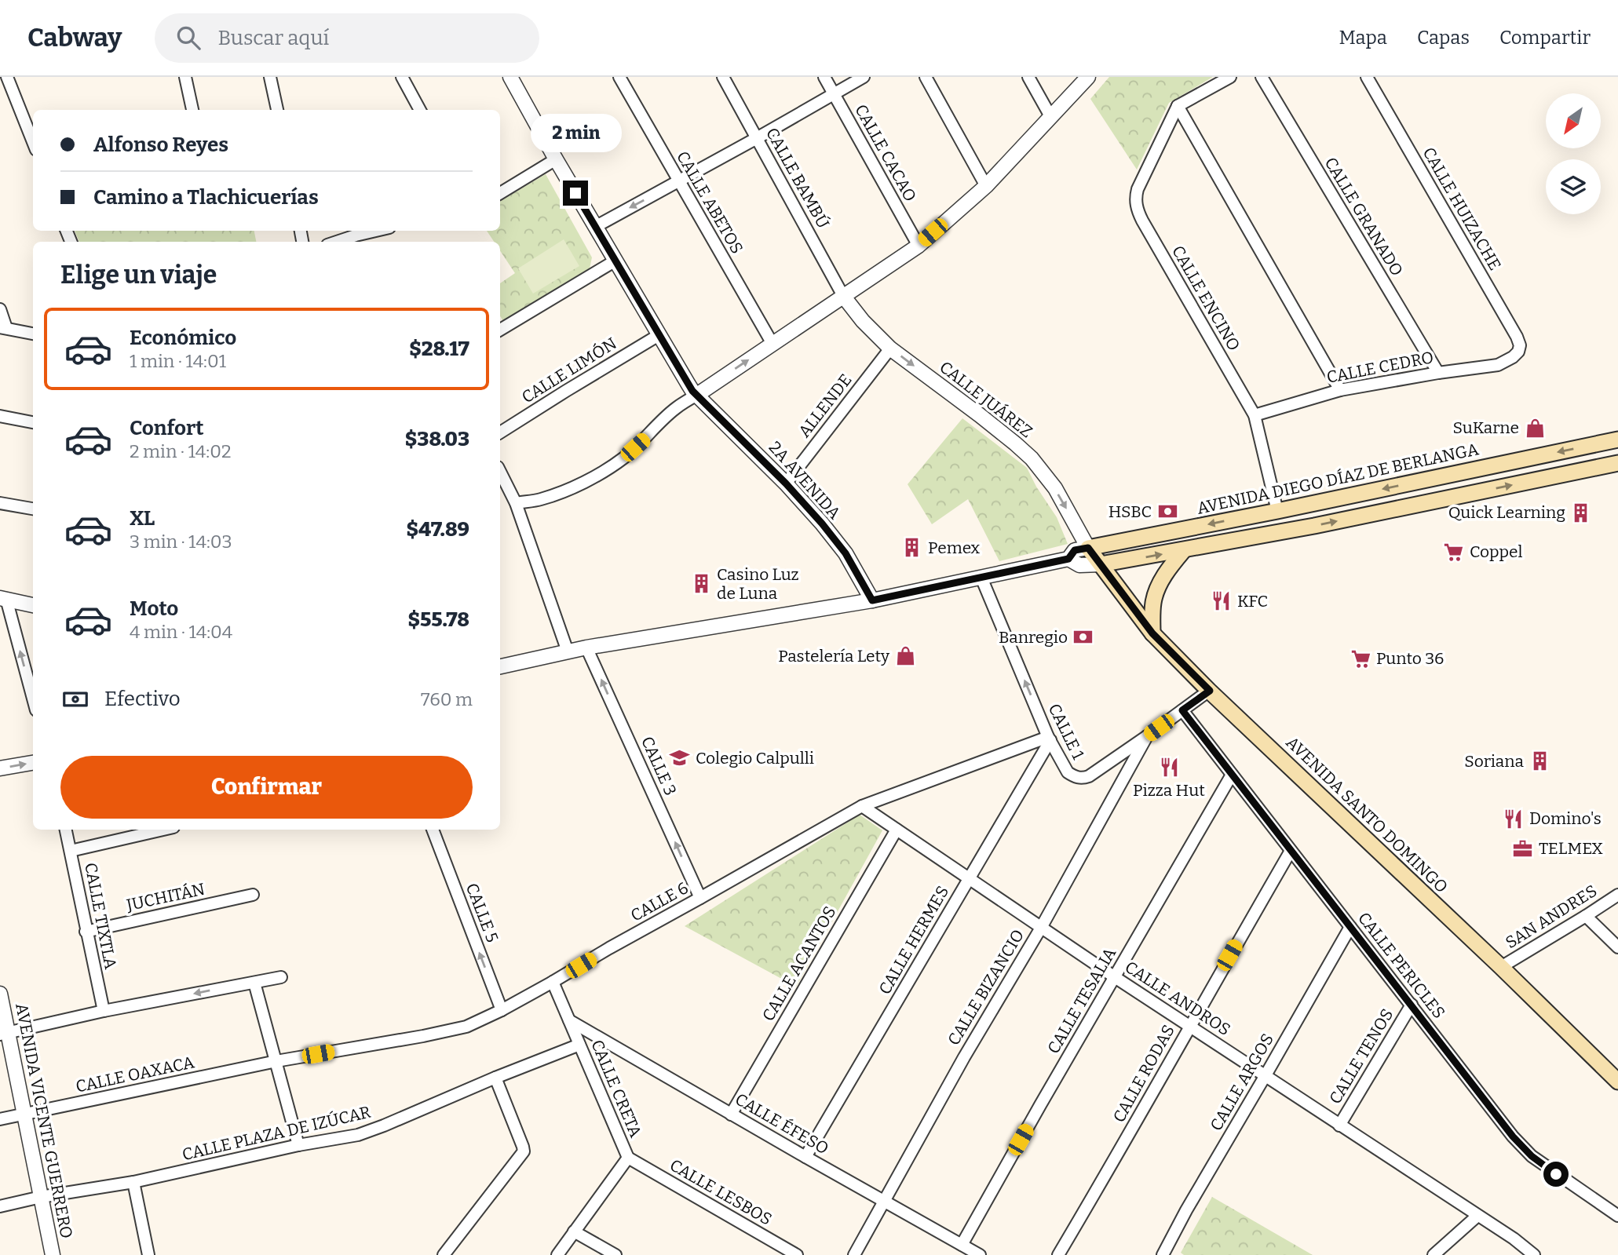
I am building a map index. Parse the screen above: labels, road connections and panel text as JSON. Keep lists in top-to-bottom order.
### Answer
{
  "streets": {
    "main road": ["AVENIDA DIEGO DÍAZ DE BERLANGA", "AVENIDA SANTO DOMINGO"],
    "street": [
      "CALLE CACAO",
      "CALLE BAMBÚ",
      "CALLE ABETOS",
      "CALLE HUIZACHE",
      "CALLE GRANADO",
      "CALLE ENCINO",
      "CALLE CEDRO",
      "CALLE LIMÓN",
      "CALLE JUÁREZ",
      "ALLENDE",
      "2A AVENIDA",
      "CALLE 1",
      "CALLE 3",
      "JUCHITÁN",
      "CALLE 6",
      "CALLE 5",
      "CALLE TIXTLA",
      "SAN ANDRES",
      "CALLE HERMES",
      "CALLE ACANTOS",
      "CALLE PERICLES",
      "CALLE BIZANCIO",
      "CALLE ANDROS",
      "CALLE TESALIA",
      "CALLE TENOS",
      "CALLE RODAS",
      "CALLE OAXACA",
      "CALLE ARGOS",
      "CALLE CRETA",
      "AVENIDA VICENTE GUERRERO",
      "CALLE ÉFESO",
      "CALLE PLAZA DE IZÚCAR",
      "CALLE LESBOS"
    ]
  },
  "crossings": [
    ["CALLE BAMBÚ", "CALLE JUÁREZ"],
    ["CALLE HUIZACHE", "CALLE CEDRO"],
    ["CALLE GRANADO", "CALLE CEDRO"],
    ["CALLE ENCINO", "CALLE CEDRO"],
    ["CALLE ENCINO", "AVENIDA DIEGO DÍAZ DE BERLANGA"],
    ["CALLE LIMÓN", "2A AVENIDA"],
    ["CALLE JUÁREZ", "ALLENDE"],
    ["CALLE JUÁREZ", "AVENIDA DIEGO DÍAZ DE BERLANGA"],
    ["CALLE JUÁREZ", "AVENIDA SANTO DOMINGO"],
    ["ALLENDE", "2A AVENIDA"],
    ["AVENIDA DIEGO DÍAZ DE BERLANGA", "2A AVENIDA"],
    ["AVENIDA DIEGO DÍAZ DE BERLANGA", "CALLE 1"],
    ["AVENIDA DIEGO DÍAZ DE BERLANGA", "CALLE 3"],
    ["AVENIDA DIEGO DÍAZ DE BERLANGA", "AVENIDA SANTO DOMINGO"],
    ["CALLE 1", "AVENIDA SANTO DOMINGO"],
    ["CALLE 1", "CALLE 6"],
    ["CALLE 1", "CALLE HERMES"],
    ["CALLE 1", "CALLE PERICLES"],
    ["CALLE 1", "CALLE BIZANCIO"],
    ["CALLE 3", "CALLE 6"],
    ["AVENIDA SANTO DOMINGO", "SAN ANDRES"],
    ["JUCHITÁN", "CALLE TIXTLA"],
    ["CALLE 6", "CALLE 5"],
    ["CALLE 6", "CALLE HERMES"],
    ["CALLE 6", "CALLE ANDROS"],
    ["CALLE 6", "CALLE OAXACA"],
    ["CALLE 6", "CALLE CRETA"],
    ["CALLE HERMES", "CALLE ANDROS"],
    ["CALLE HERMES", "CALLE ÉFESO"],
    ["CALLE ACANTOS", "CALLE ANDROS"],
    ["CALLE ACANTOS", "CALLE ÉFESO"],
    ["CALLE PERICLES", "CALLE TESALIA"],
    ["CALLE PERICLES", "CALLE TENOS"],
    ["CALLE PERICLES", "CALLE RODAS"],
    ["CALLE PERICLES", "CALLE ARGOS"],
    ["CALLE BIZANCIO", "CALLE ANDROS"],
    ["CALLE BIZANCIO", "CALLE ÉFESO"],
    ["CALLE ANDROS", "CALLE TESALIA"],
    ["CALLE ANDROS", "CALLE TENOS"],
    ["CALLE ANDROS", "CALLE RODAS"],
    ["CALLE ANDROS", "CALLE ARGOS"],
    ["CALLE TESALIA", "CALLE ÉFESO"],
    ["CALLE OAXACA", "AVENIDA VICENTE GUERRERO"],
    ["CALLE CRETA", "CALLE ÉFESO"],
    ["CALLE CRETA", "CALLE PLAZA DE IZÚCAR"],
    ["CALLE CRETA", "CALLE LESBOS"],
    ["AVENIDA VICENTE GUERRERO", "CALLE PLAZA DE IZÚCAR"]
  ],
  "one_way": [
    "CALLE JUÁREZ",
    "CALLE 1",
    "CALLE 3",
    "CALLE 5"
  ],
  "places": {
    "shop": ["SuKarne", "Pastelería Lety"],
    "bank": ["HSBC", "Banregio"],
    "building": [
      "Quick Learning",
      "Pemex",
      "Casino Luz de Luna",
      "Soriana"
    ],
    "supermarket": ["Coppel", "Punto 36"],
    "restaurant": ["KFC", "Pizza Hut", "Domino's"],
    "school or university": ["Colegio Calpulli"],
    "office": ["TELMEX"]
  },
  "north": "bottom left",
  "page": {
    "header": "Cabway",
    "search": "Buscar aquí",
    "nav": ["Mapa", "Capas", "Compartir"],
    "banner": ["Alfonso Reyes", "Camino a Tlachicuerías"],
    "bubble": "2 min",
    "heading": "Elige un viaje",
    "list": [
      {
        "name": "Económico",
        "note": "1 min · 14:01",
        "value": "$28.17"
      },
      {
        "name": "Confort",
        "note": "2 min · 14:02",
        "value": "$38.03"
      },
      {
        "name": "XL",
        "note": "3 min · 14:03",
        "value": "$47.89"
      },
      {
        "name": "Moto",
        "note": "4 min · 14:04",
        "value": "$55.78"
      }
    ],
    "pay": ["Efectivo", "760 m"],
    "buttons": "Confirmar"
  }
}
